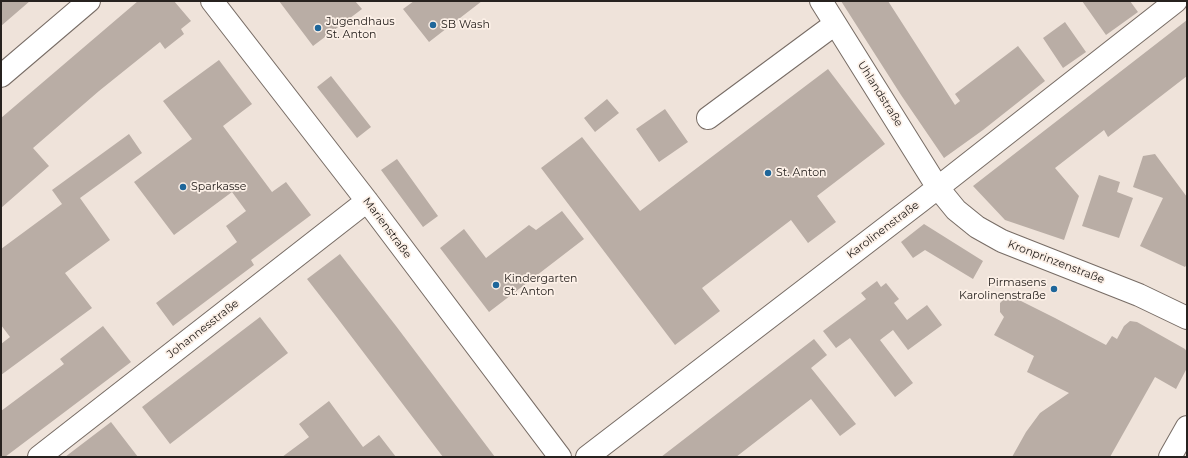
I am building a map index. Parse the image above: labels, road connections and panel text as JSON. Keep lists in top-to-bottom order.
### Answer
{
  "streets": {
    "street": [
      "Uhlandstraße",
      "Marienstraße",
      "Karolinenstraße",
      "Kronprinzenstraße",
      "Johannesstraße"
    ]
  },
  "crossings": [
    ["Uhlandstraße", "Karolinenstraße"],
    ["Uhlandstraße", "Kronprinzenstraße"],
    ["Marienstraße", "Johannesstraße"],
    ["Karolinenstraße", "Kronprinzenstraße"]
  ],
  "places": [
    "SB Wash",
    "Jugendhaus St. Anton",
    "St. Anton",
    "Sparkasse",
    "Kindergarten St. Anton",
    "Pirmasens Karolinenstraße"
  ]
}
